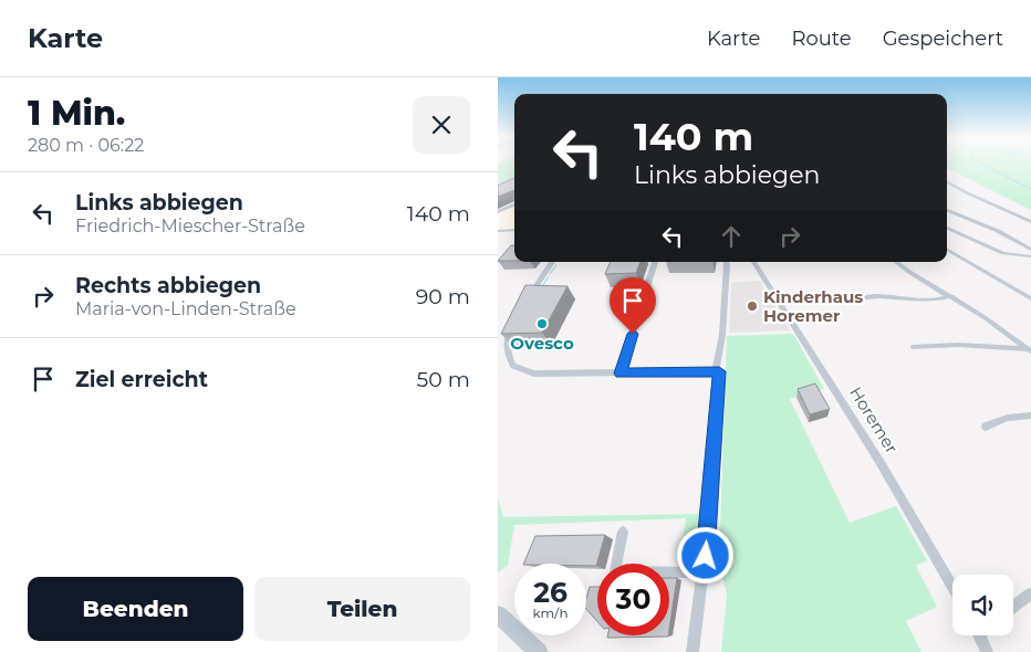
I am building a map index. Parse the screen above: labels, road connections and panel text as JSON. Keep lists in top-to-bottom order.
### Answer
{
  "streets": {
    "street": ["Horemer"]
  },
  "places": ["Kinderhaus Horemer", "Ovesco"],
  "page": {
    "header": "Karte",
    "nav": ["Karte", "Route", "Gespeichert"],
    "heading": ["1 Min.", "280 m · 06:22"],
    "turn": ["140 m", "Links abbiegen"],
    "list": [
      {
        "name": "Links abbiegen",
        "note": "Friedrich-Miescher-Straße",
        "value": "140 m"
      },
      {
        "name": "Rechts abbiegen",
        "note": "Maria-von-Linden-Straße",
        "value": "90 m"
      },
      {
        "name": "Ziel erreicht",
        "value": "50 m"
      }
    ],
    "speed": "26 km/h",
    "limit": "30",
    "buttons": ["Beenden", "Teilen"]
  }
}
